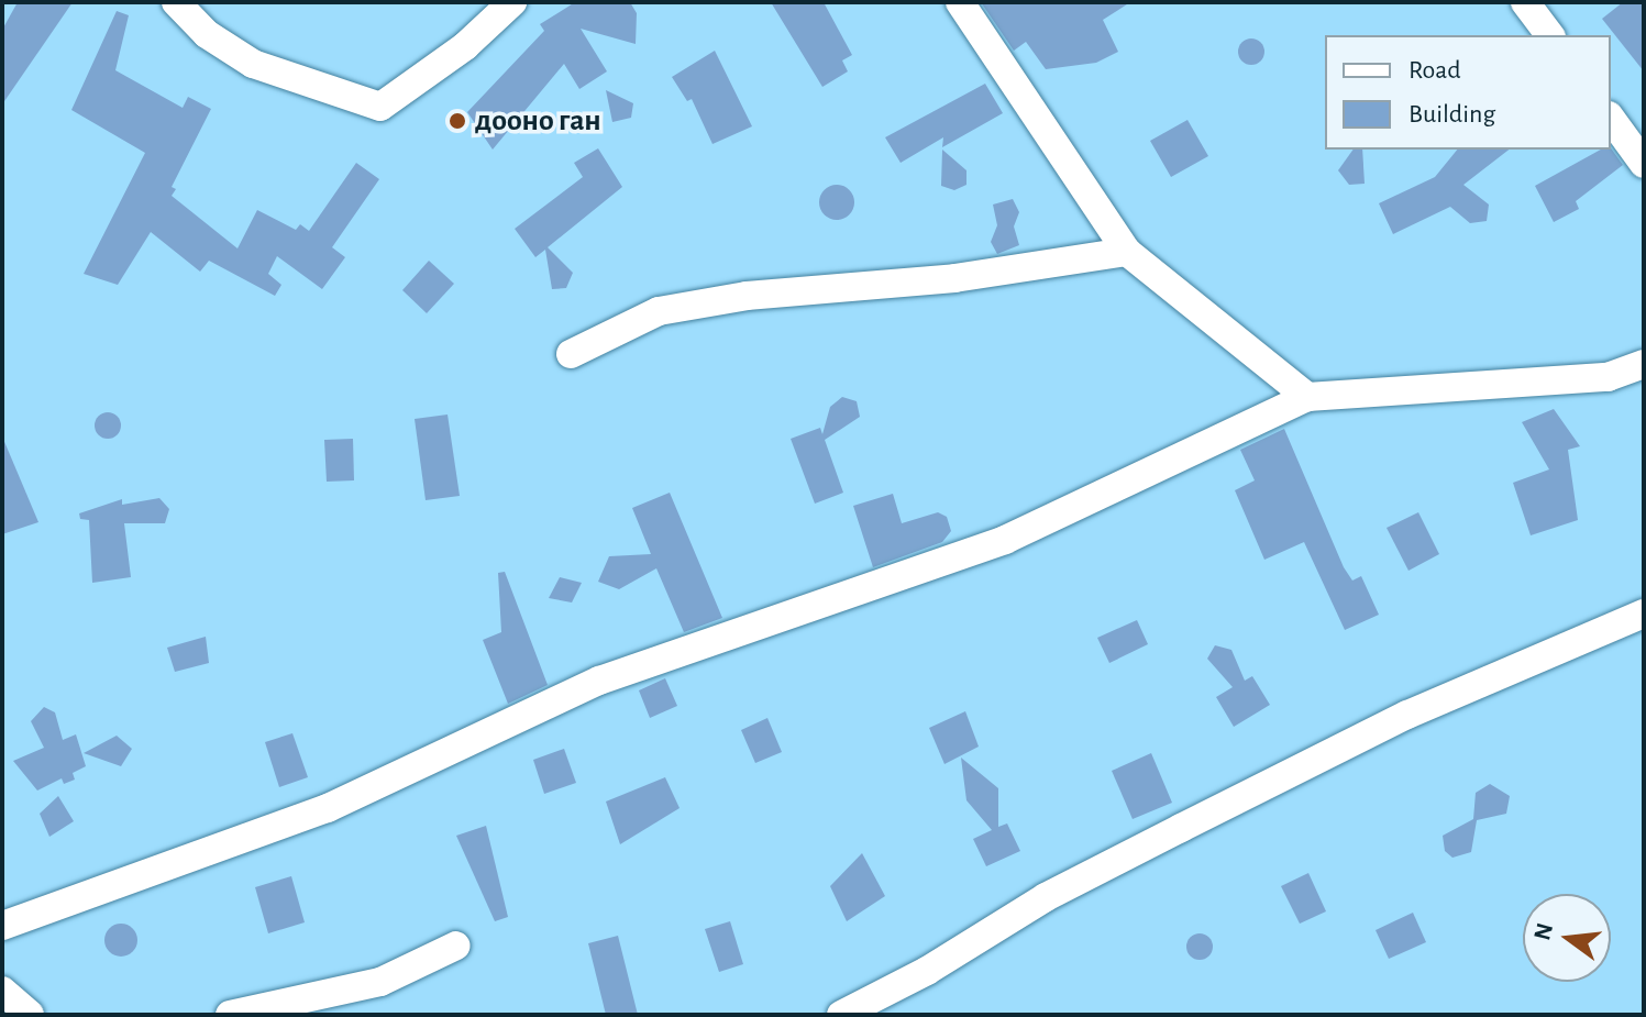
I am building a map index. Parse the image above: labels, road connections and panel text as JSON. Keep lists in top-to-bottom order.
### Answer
{
  "places": ["дооно ган"],
  "legend": ["Road", "Building"],
  "north": "left"
}
